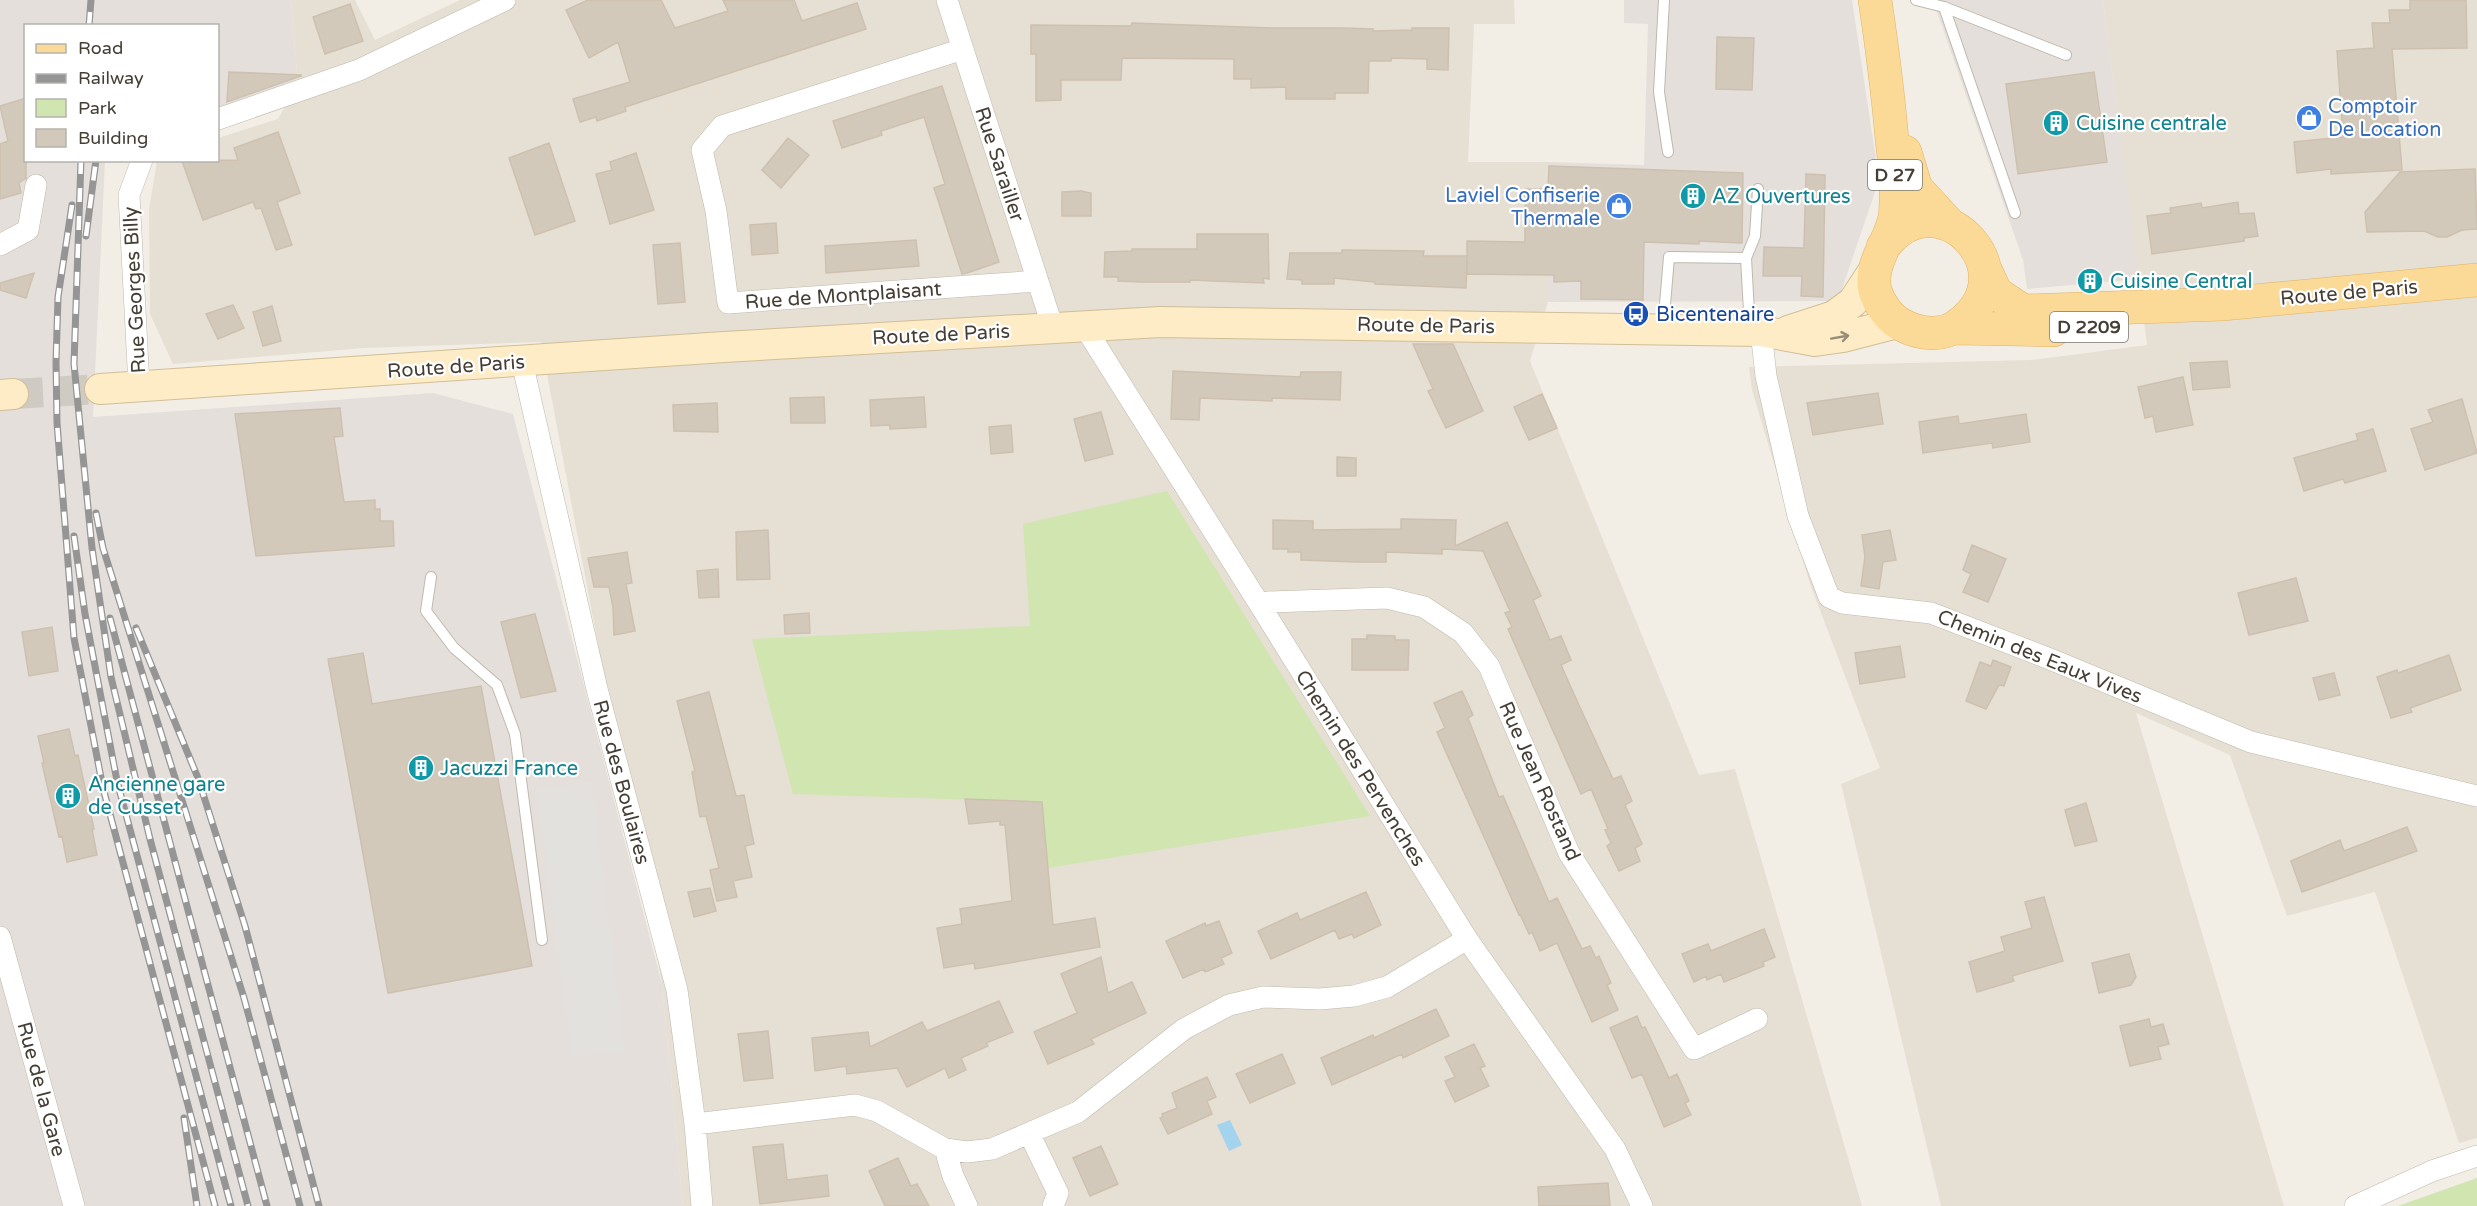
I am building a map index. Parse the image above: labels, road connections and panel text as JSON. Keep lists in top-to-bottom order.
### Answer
{
  "streets": {
    "main road": ["D 27", "Route de Paris", "D 2209"],
    "street": [
      "Rue Sarailler",
      "Rue Georges Billy",
      "Rue de Montplaisant",
      "Chemin des Eaux Vives",
      "Chemin des Pervenches",
      "Rue Jean Rostand",
      "Rue des Boulaires",
      "Rue de la Gare"
    ]
  },
  "crossings": [
    ["Rue Sarailler", "Route de Paris"],
    ["Rue Sarailler", "Rue de Montplaisant"],
    ["D 27", "Route de Paris"],
    ["Rue Georges Billy", "Route de Paris"],
    ["Route de Paris", "Chemin des Eaux Vives"],
    ["Route de Paris", "Chemin des Pervenches"],
    ["Route de Paris", "Rue des Boulaires"],
    ["Chemin des Pervenches", "Rue Jean Rostand"]
  ],
  "places": {
    "shop": ["Comptoir De Location", "Laviel Confiserie Thermale"],
    "building": [
      "Cuisine centrale",
      "AZ Ouvertures",
      "Cuisine Central",
      "Jacuzzi France",
      "Ancienne gare de Cusset"
    ],
    "bus stop": ["Bicentenaire"]
  },
  "legend": [
    "Road",
    "Railway",
    "Park",
    "Building"
  ]
}
